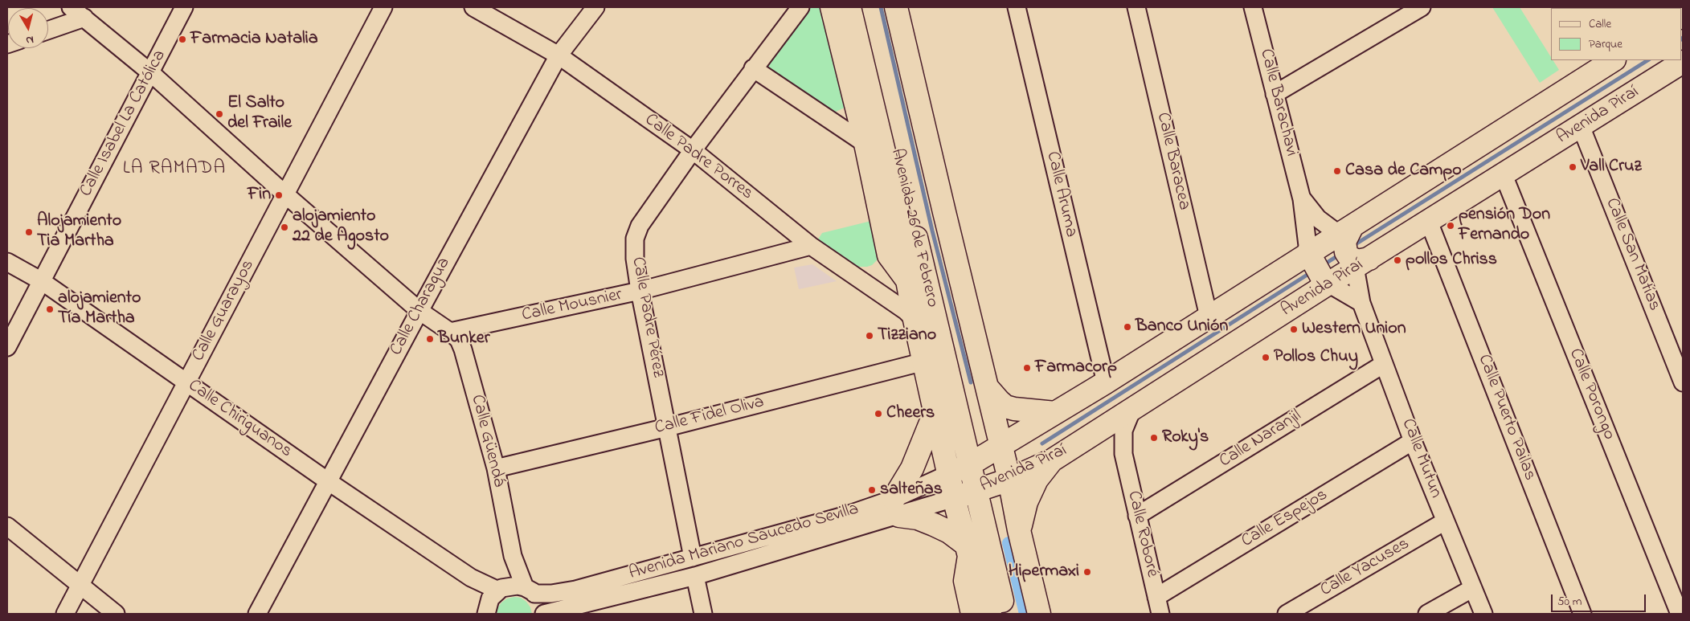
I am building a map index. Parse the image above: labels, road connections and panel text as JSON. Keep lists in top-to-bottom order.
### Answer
{
  "streets": {
    "main road": ["Avenida Piraí", "Avenida 26 de Febrero"],
    "street": [
      "Calle Barachavi",
      "Calle Isabel La Católica",
      "Calle Padre Porres",
      "Calle Baracea",
      "Calle Aruma",
      "Calle San Matías",
      "Calle Mousnier",
      "Calle Charagua",
      "Calle Guarayos",
      "Calle Padre Pérez",
      "Calle Porongo",
      "Calle Fidel Oliva",
      "Calle Puerto Pailas",
      "Calle Chiriguanos",
      "Calle Naranjil",
      "Calle Güendá",
      "Calle Mutun",
      "Calle Espejos",
      "Calle Roboré",
      "Avenida Mariano Saucedo Sevilla",
      "Calle Yacuses"
    ]
  },
  "crossings": [
    ["Calle Barachavi", "Avenida Piraí"],
    ["Avenida Piraí", "Calle Baracea"],
    ["Avenida Piraí", "Calle Aruma"],
    ["Avenida Piraí", "Avenida 26 de Febrero"],
    ["Avenida Piraí", "Calle San Matías"],
    ["Avenida Piraí", "Calle Porongo"],
    ["Avenida Piraí", "Calle Puerto Pailas"],
    ["Avenida Piraí", "Calle Mutun"],
    ["Avenida Piraí", "Calle Roboré"],
    ["Avenida Piraí", "Avenida Mariano Saucedo Sevilla"],
    ["Calle Isabel La Católica", "Calle Chiriguanos"],
    ["Calle Isabel La Católica", "Calle Güendá"],
    ["Calle Padre Porres", "Avenida 26 de Febrero"],
    ["Calle Padre Porres", "Calle Mousnier"],
    ["Calle Padre Porres", "Calle Charagua"],
    ["Calle Padre Porres", "Calle Padre Pérez"],
    ["Avenida 26 de Febrero", "Calle Fidel Oliva"],
    ["Avenida 26 de Febrero", "Avenida Mariano Saucedo Sevilla"],
    ["Calle Mousnier", "Calle Padre Pérez"],
    ["Calle Mousnier", "Calle Güendá"],
    ["Calle Charagua", "Calle Chiriguanos"],
    ["Calle Charagua", "Calle Güendá"],
    ["Calle Guarayos", "Calle Chiriguanos"],
    ["Calle Guarayos", "Calle Güendá"],
    ["Calle Padre Pérez", "Calle Fidel Oliva"],
    ["Calle Padre Pérez", "Avenida Mariano Saucedo Sevilla"],
    ["Calle Fidel Oliva", "Calle Güendá"],
    ["Calle Chiriguanos", "Calle Güendá"],
    ["Calle Chiriguanos", "Avenida Mariano Saucedo Sevilla"],
    ["Calle Naranjil", "Calle Mutun"],
    ["Calle Naranjil", "Calle Roboré"],
    ["Calle Güendá", "Avenida Mariano Saucedo Sevilla"],
    ["Calle Mutun", "Calle Espejos"],
    ["Calle Mutun", "Calle Yacuses"],
    ["Calle Espejos", "Calle Roboré"]
  ],
  "districts": ["LA RAMADA"],
  "places": [
    "Farmacia Natalia",
    "El Salto del Fraile",
    "Vall Cruz",
    "Casa de Campo",
    "Fin",
    "pensión Don Fernando",
    "alojamiento 22 de Agosto",
    "Alojamiento Tia Martha",
    "pollos Chriss",
    "alojamiento Tía Martha",
    "Banco Unión",
    "Western Union",
    "Tizziano",
    "Bunker",
    "Pollos Chuy",
    "Farmacorp",
    "Cheers",
    "Roky's",
    "salteñas",
    "Hipermaxi"
  ],
  "legend": ["Calle", "Parque"],
  "scale_bar": "50 m",
  "north": "bottom"
}
